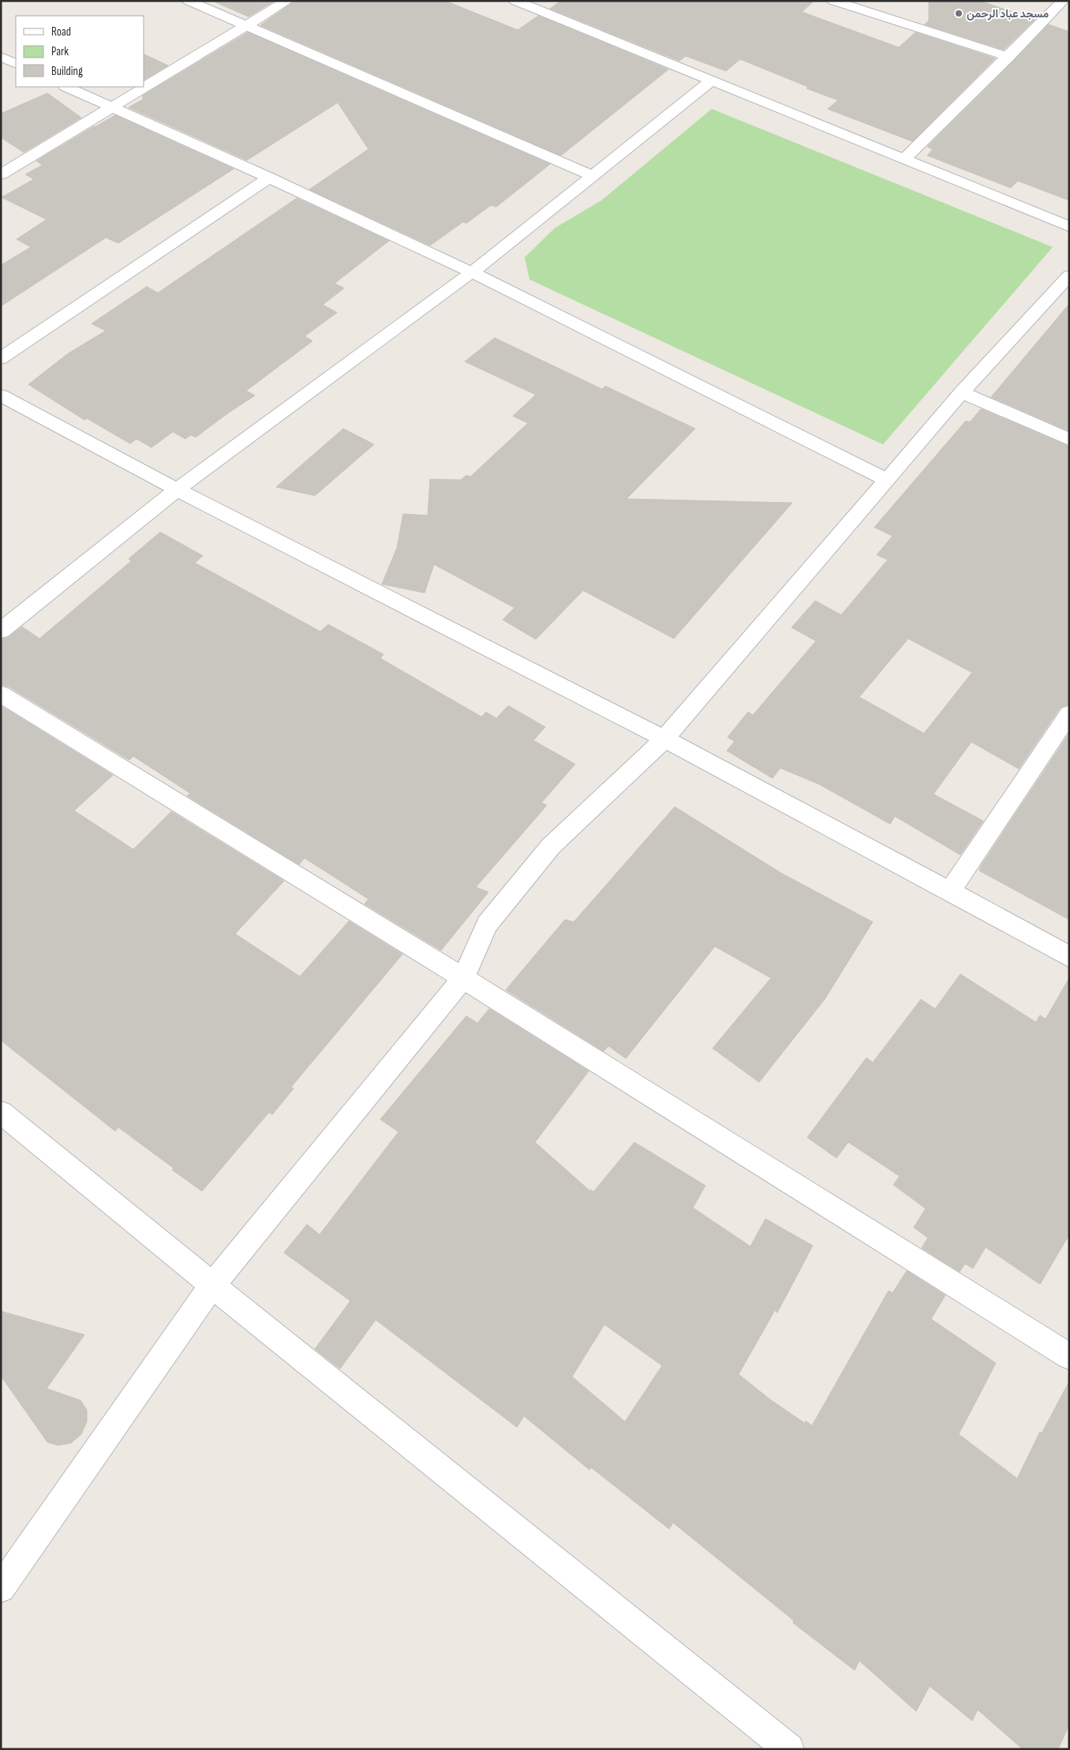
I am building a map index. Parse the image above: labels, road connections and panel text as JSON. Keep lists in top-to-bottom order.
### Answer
{
  "places": ["مسجد عباد الرحمن"],
  "legend": ["Road", "Park", "Building"]
}
